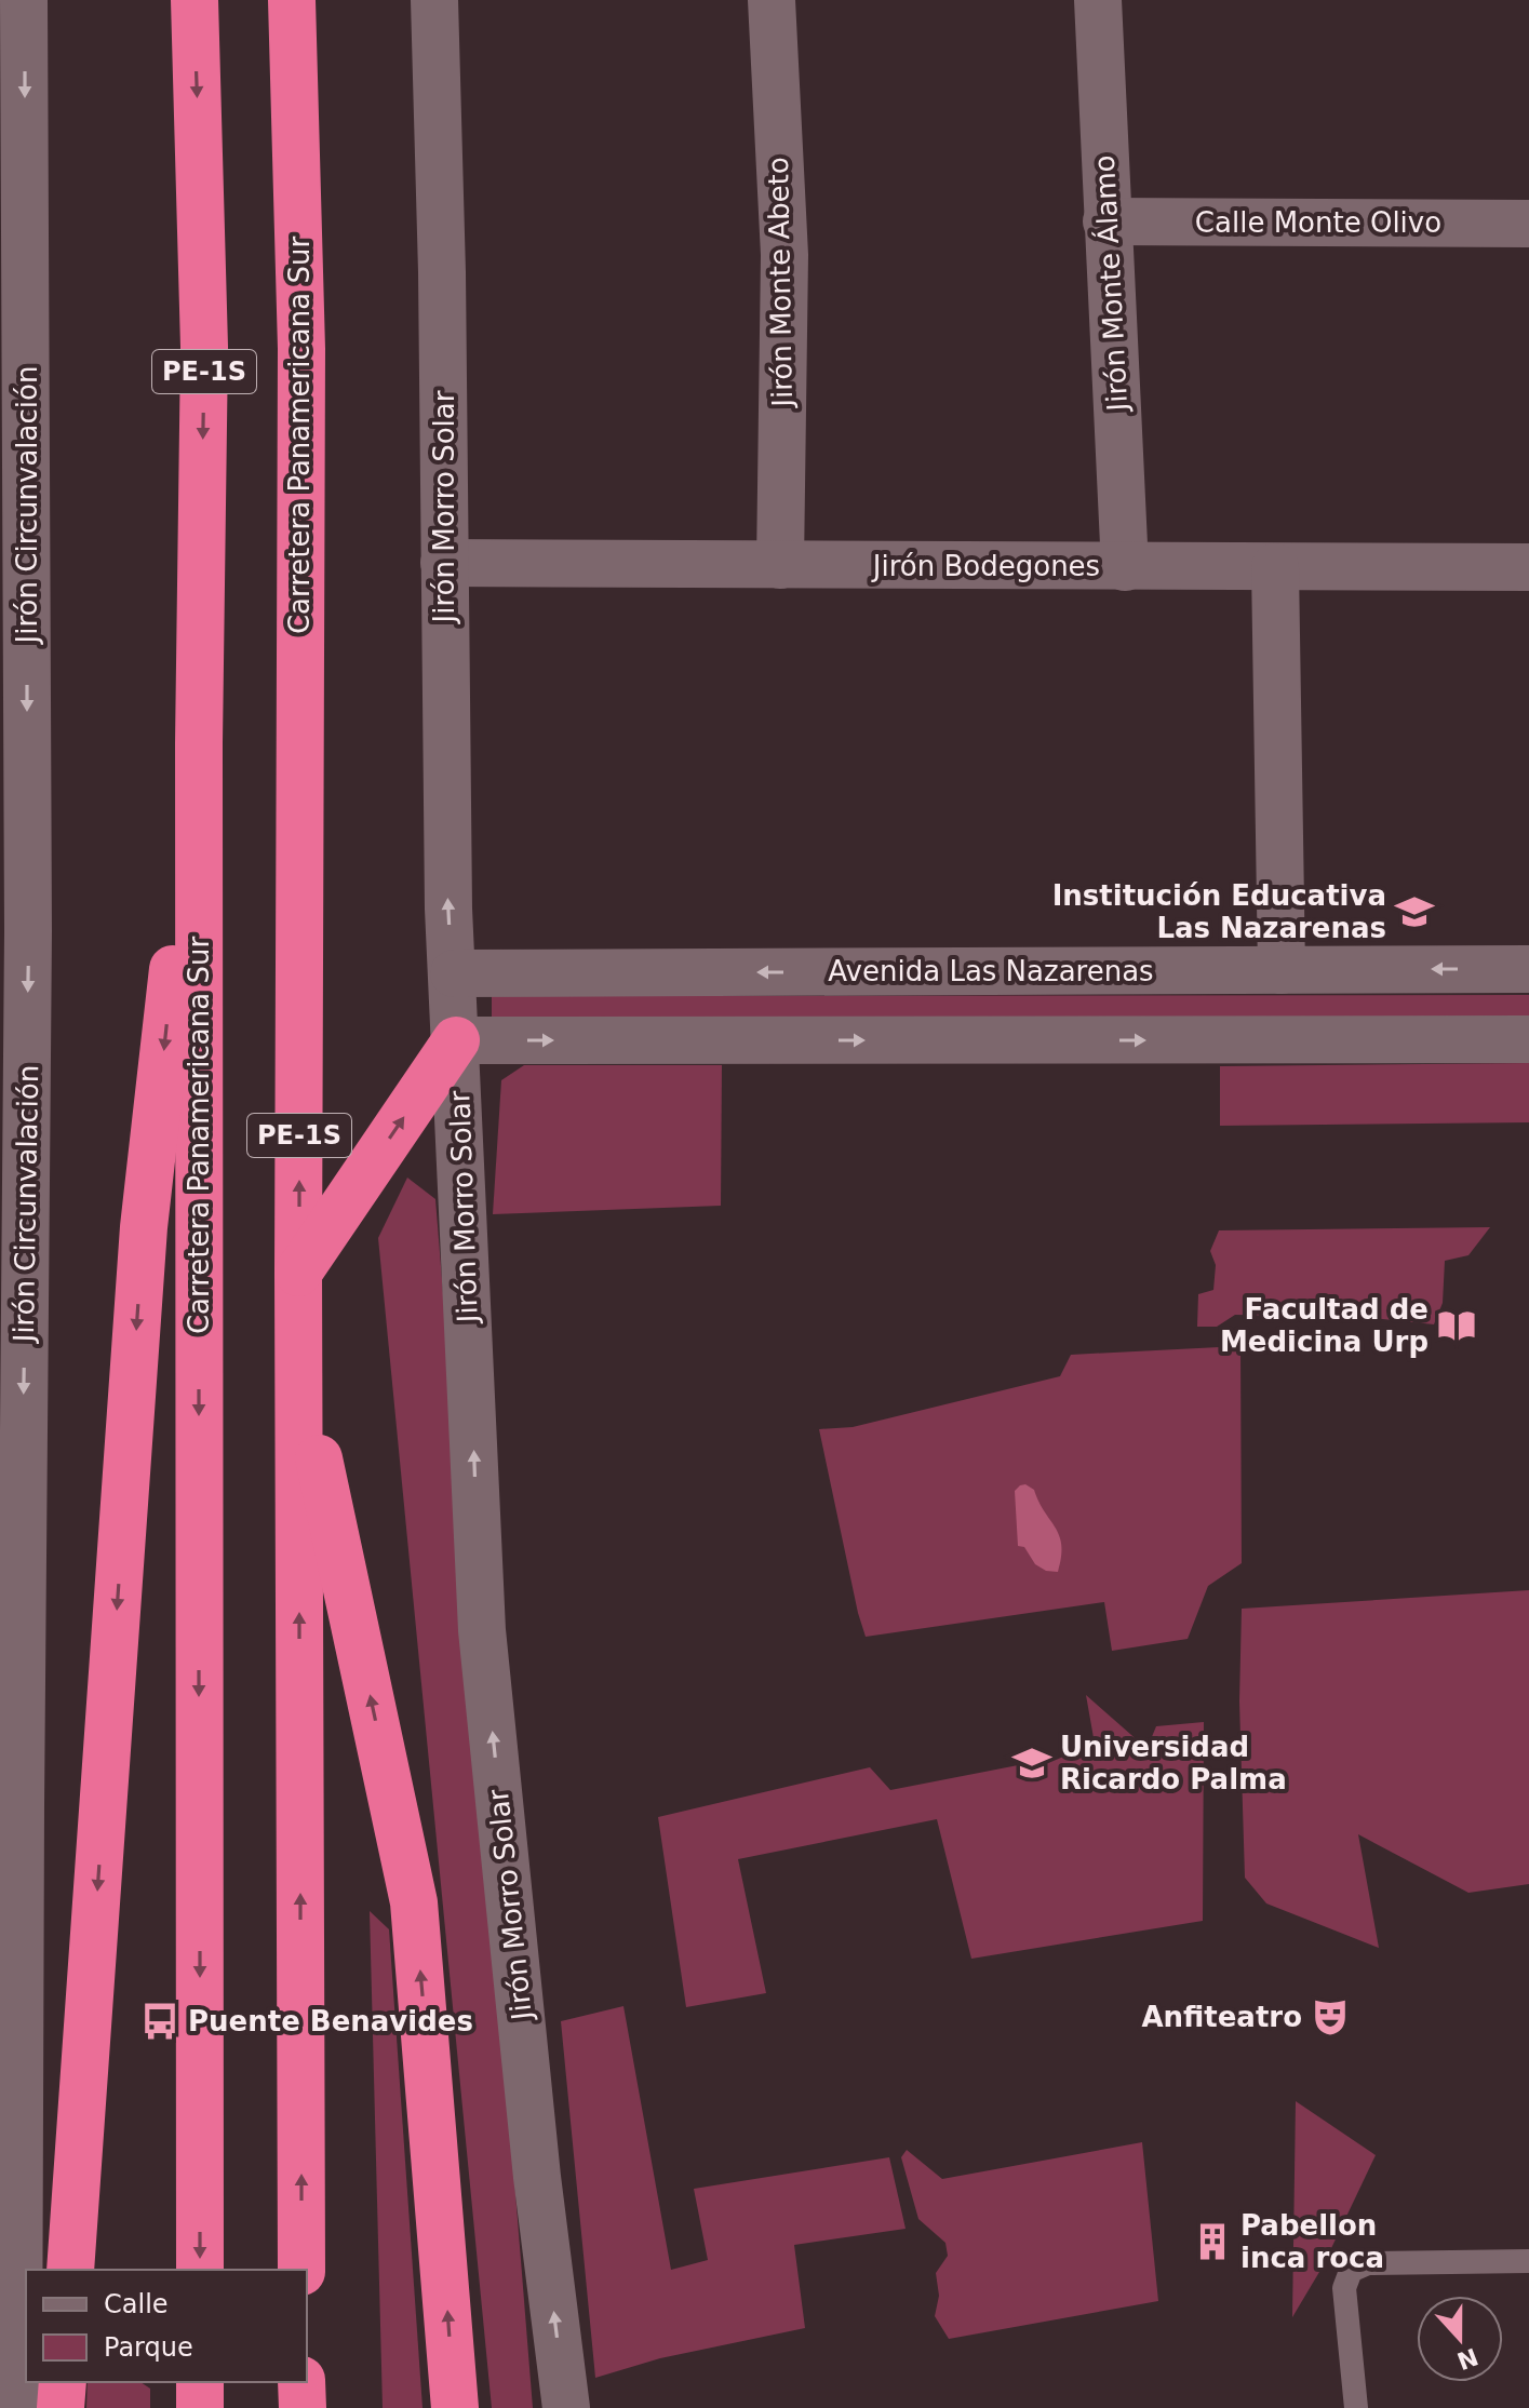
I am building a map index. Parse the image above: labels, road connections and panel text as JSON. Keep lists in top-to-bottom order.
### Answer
{
  "streets": {
    "highway": ["PE-1S", "Carretera Panamericana Sur"],
    "street": [
      "Calle Monte Olivo",
      "Jirón Monte Abeto",
      "Jirón Monte Álamo",
      "Jirón Circunvalación",
      "Jirón Morro Solar",
      "Jirón Bodegones",
      "Avenida Las Nazarenas"
    ]
  },
  "crossings": [
    ["Calle Monte Olivo", "Jirón Monte Álamo"],
    ["Jirón Monte Abeto", "Jirón Bodegones"],
    ["Jirón Monte Álamo", "Jirón Bodegones"],
    ["Jirón Morro Solar", "Jirón Bodegones"],
    ["Jirón Morro Solar", "Avenida Las Nazarenas"]
  ],
  "one_way": ["Jirón Circunvalación", "Jirón Morro Solar"],
  "places": {
    "school or university": ["Institución Educativa Las Nazarenas", "Universidad Ricardo Palma"],
    "library": ["Facultad de Medicina Urp"],
    "theatre": ["Anfiteatro"],
    "bus stop": ["Puente Benavides"],
    "building": ["Pabellon inca roca"]
  },
  "legend": ["Calle", "Parque"],
  "north": "bottom"
}
